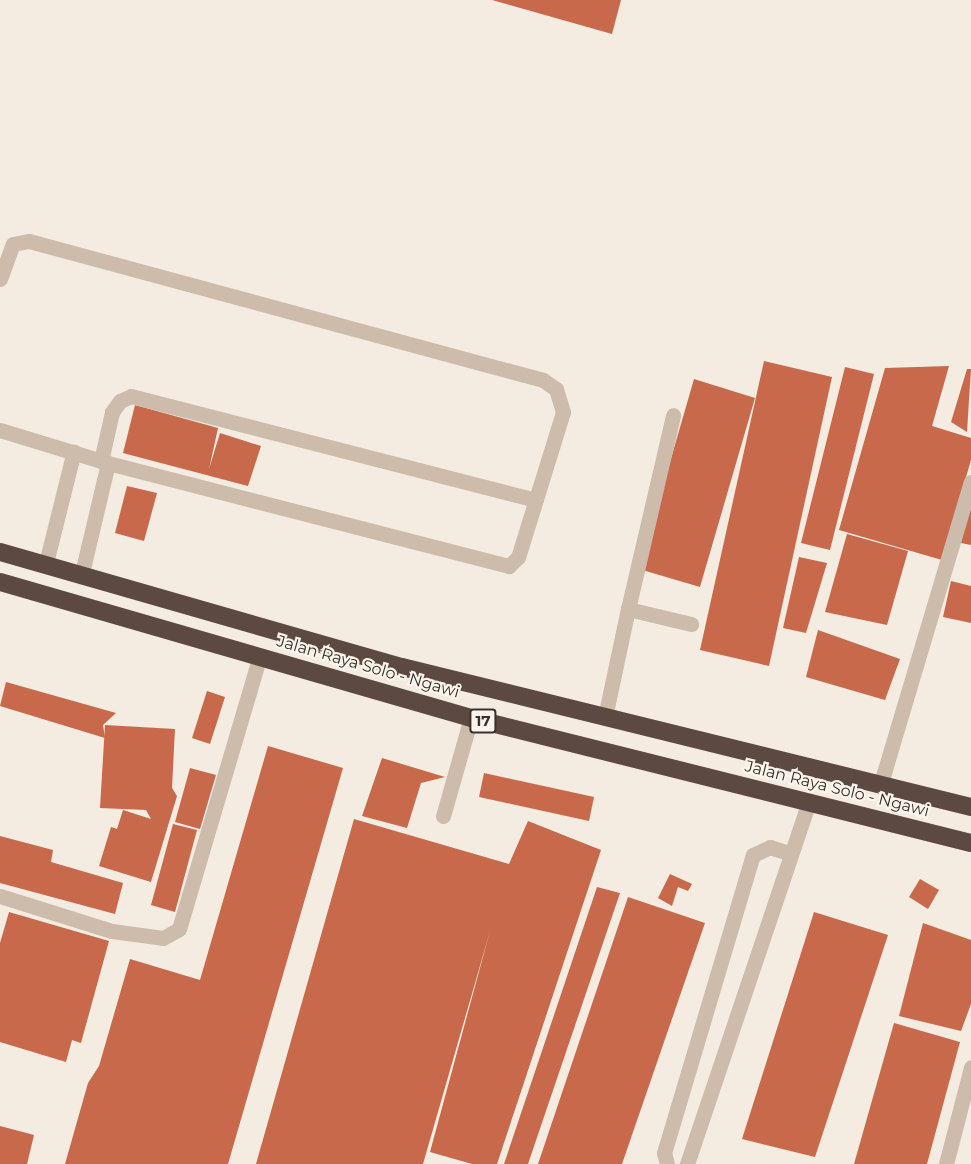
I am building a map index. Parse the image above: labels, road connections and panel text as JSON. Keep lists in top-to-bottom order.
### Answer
{
  "streets": {
    "highway": ["Jalan Raya Solo - Ngawi", "17"]
  }
}
